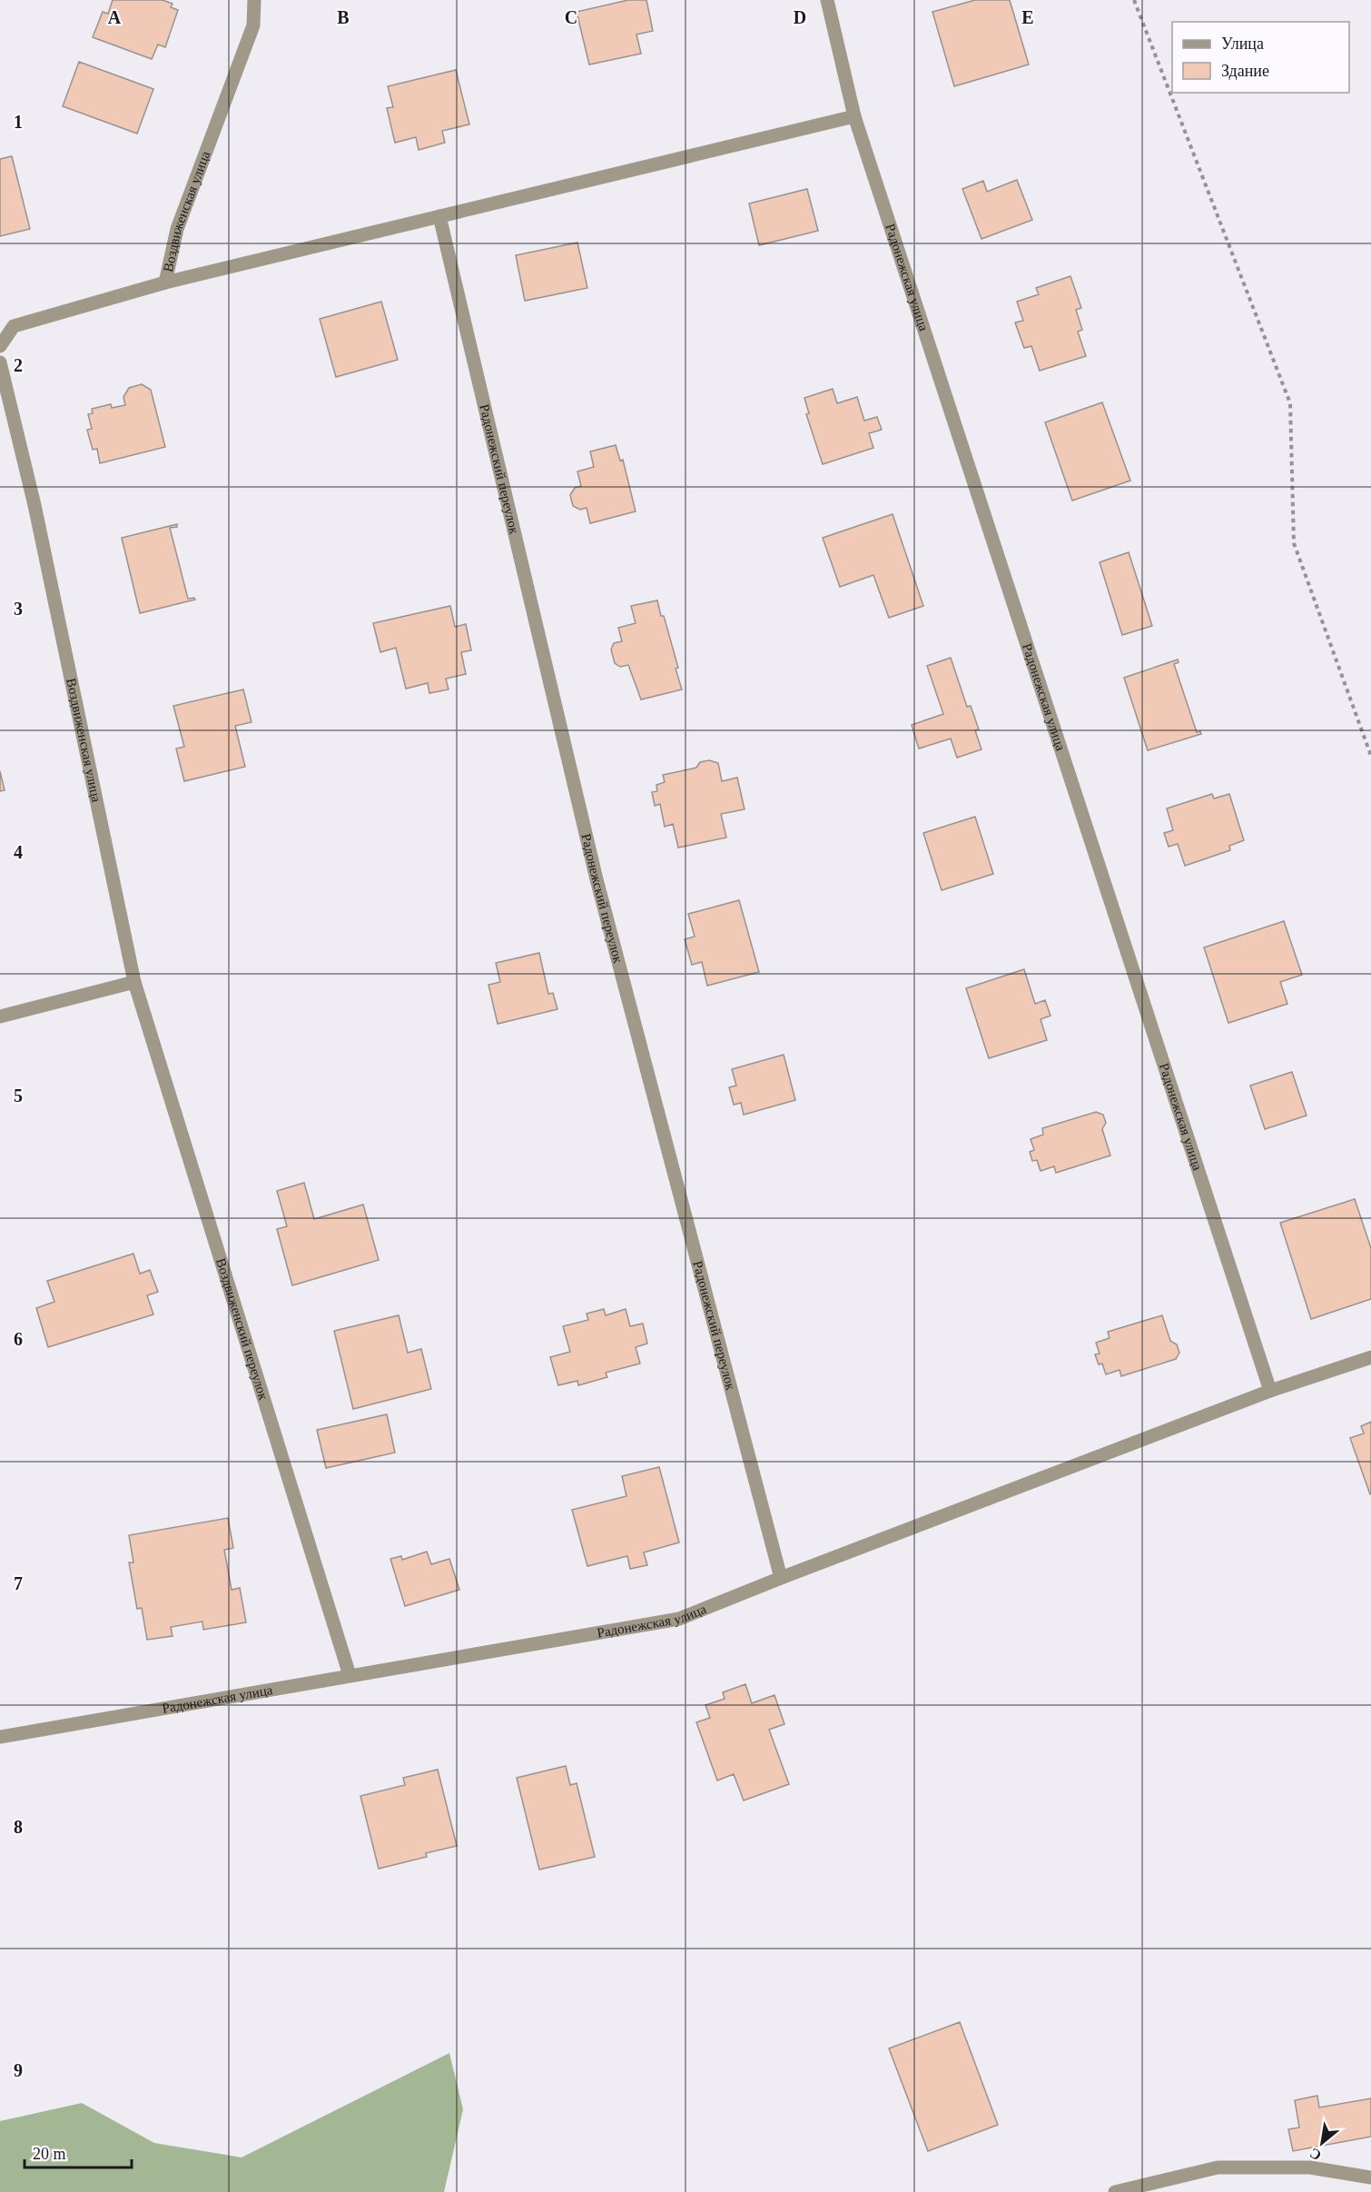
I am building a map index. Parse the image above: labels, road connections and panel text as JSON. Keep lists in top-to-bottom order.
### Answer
{
  "streets": {
    "street": [
      "Воздвиженская улица",
      "Радонежская улица",
      "Радонежский переулок",
      "Воздвиженский переулок"
    ]
  },
  "crossings": [
    ["Воздвиженская улица", "Воздвиженский переулок"],
    ["Радонежская улица", "Радонежский переулок"],
    ["Радонежская улица", "Воздвиженский переулок"]
  ],
  "legend": ["Улица", "Здание"],
  "scale_bar": "20 m",
  "north": "bottom left",
  "grid": {
    "columns": [
      "A",
      "B",
      "C",
      "D",
      "E"
    ],
    "rows": [
      "1",
      "2",
      "3",
      "4",
      "5",
      "6",
      "7",
      "8",
      "9"
    ]
  }
}
